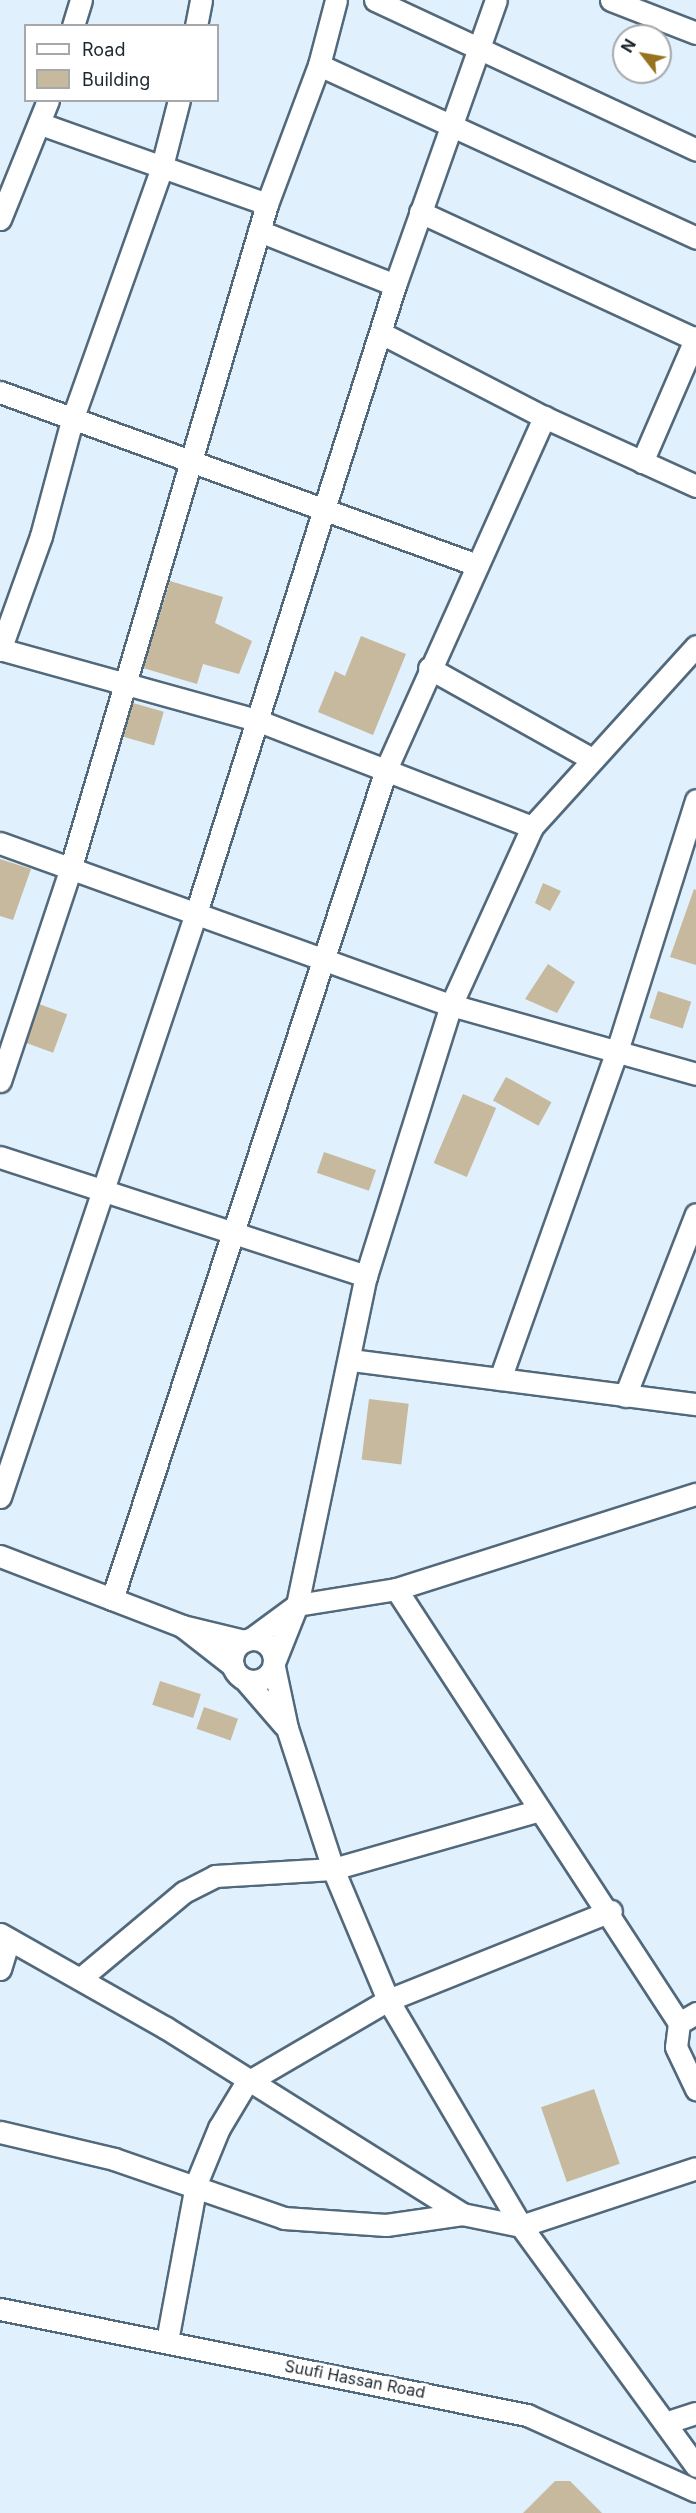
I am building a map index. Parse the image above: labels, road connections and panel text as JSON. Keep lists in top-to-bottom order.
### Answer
{
  "streets": {
    "street": ["Suufi Hassan Road"]
  },
  "legend": ["Road", "Building"],
  "north": "top left"
}
